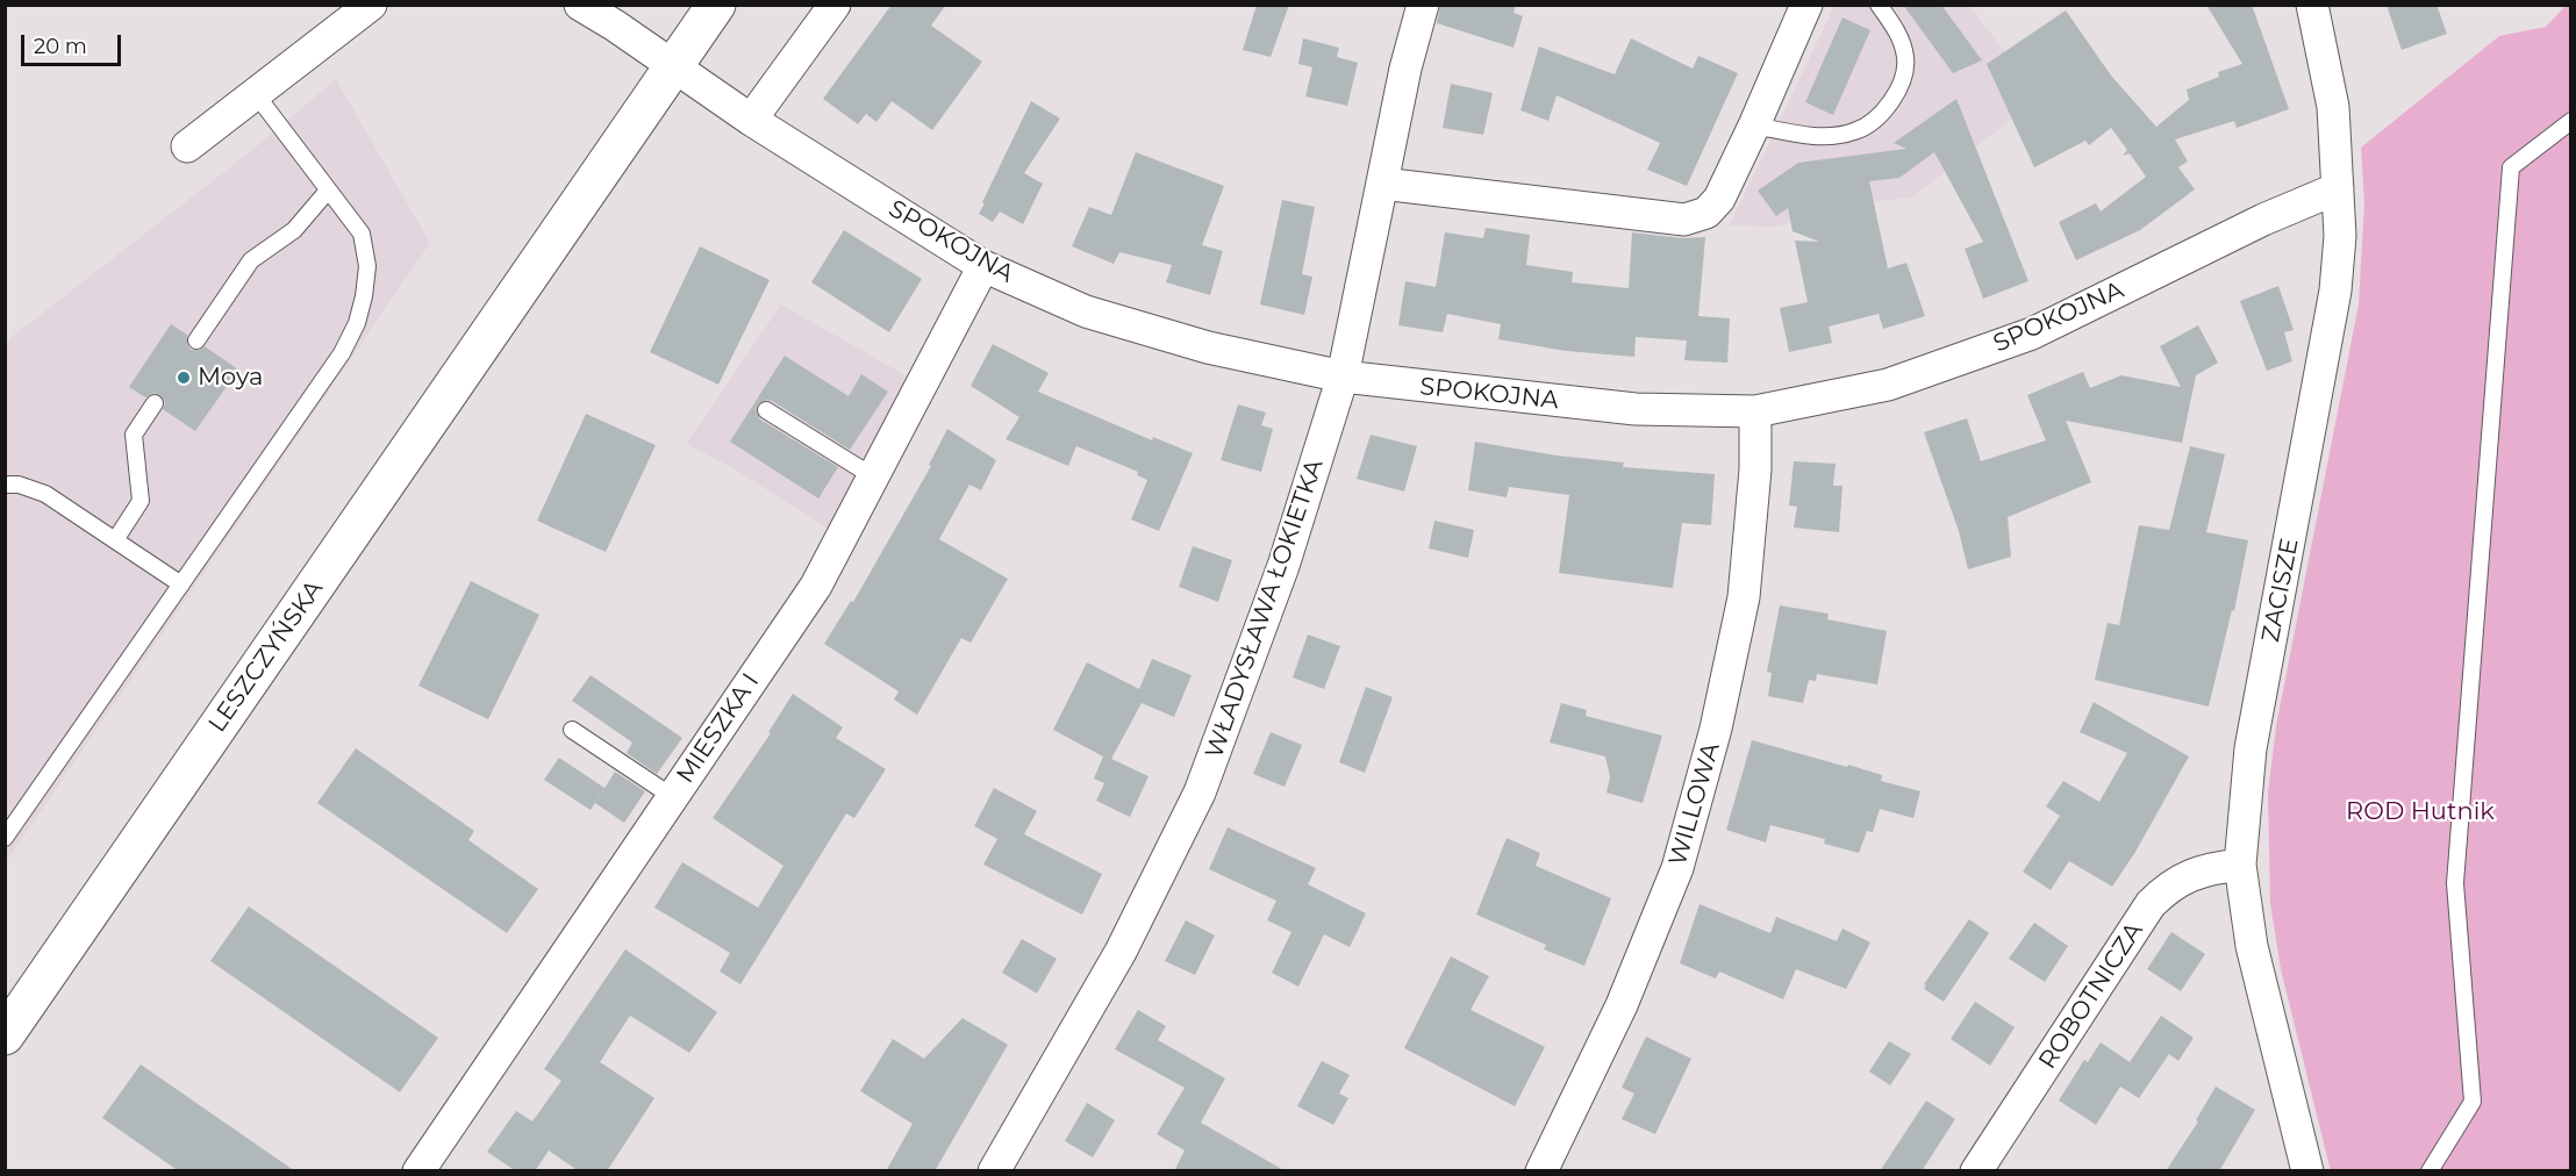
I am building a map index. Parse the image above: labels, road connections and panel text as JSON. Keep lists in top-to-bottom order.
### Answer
{
  "streets": {
    "street": [
      "SPOKOJNA",
      "ZACISZE",
      "WŁADYSŁAWA ŁOKIETKA",
      "LESZCZYŃSKA",
      "MIESZKA I",
      "WILLOWA",
      "ROBOTNICZA"
    ]
  },
  "crossings": [
    ["SPOKOJNA", "ZACISZE"],
    ["SPOKOJNA", "WŁADYSŁAWA ŁOKIETKA"],
    ["SPOKOJNA", "LESZCZYŃSKA"],
    ["SPOKOJNA", "MIESZKA I"],
    ["SPOKOJNA", "WILLOWA"],
    ["ZACISZE", "ROBOTNICZA"]
  ],
  "parks": ["ROD Hutnik"],
  "places": ["Moya"],
  "scale_bar": "20 m"
}
